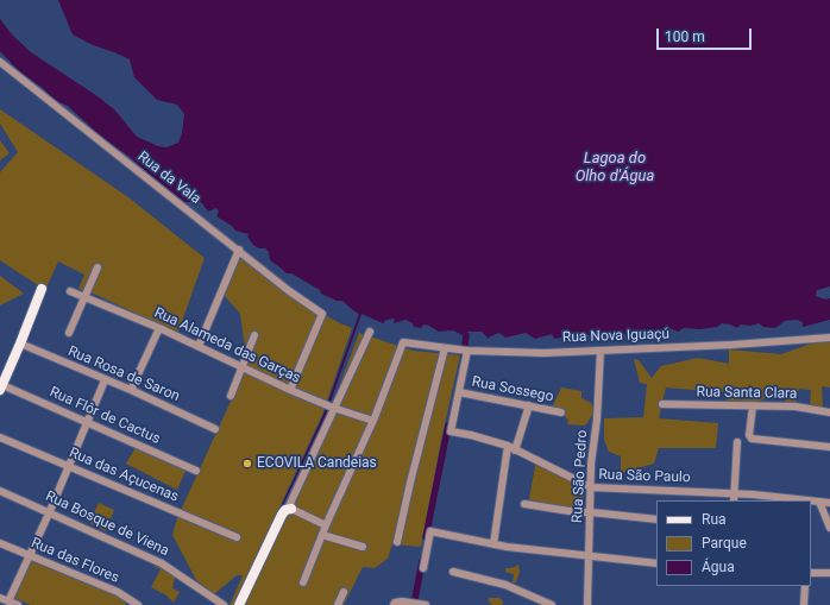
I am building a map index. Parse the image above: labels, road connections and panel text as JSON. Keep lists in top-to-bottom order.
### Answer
{
  "streets": {
    "street": [
      "Rua da Vala",
      "Rua Nova Iguaçú",
      "Rua Alameda das Garças",
      "Rua Rosa de Saron",
      "Rua Sossego",
      "Rua Santa Clara",
      "Rua Flôr de Cactus",
      "Rua das Açucenas",
      "Rua São Pedro",
      "Rua São Paulo",
      "Rua Bosque de Viena",
      "Rua das Flores"
    ]
  },
  "crossings": [
    ["Rua da Vala", "Rua Alameda das Garças"],
    ["Rua Nova Iguaçú", "Rua Alameda das Garças"],
    ["Rua Nova Iguaçú", "Rua São Pedro"],
    ["Rua Sossego", "Rua São Paulo"],
    ["Rua São Pedro", "Rua São Paulo"]
  ],
  "water": ["Lagoa do Olho d'Água"],
  "places": ["ECOVILA Candeias"],
  "legend": ["Rua", "Parque", "Água"],
  "scale_bar": "100 m"
}
